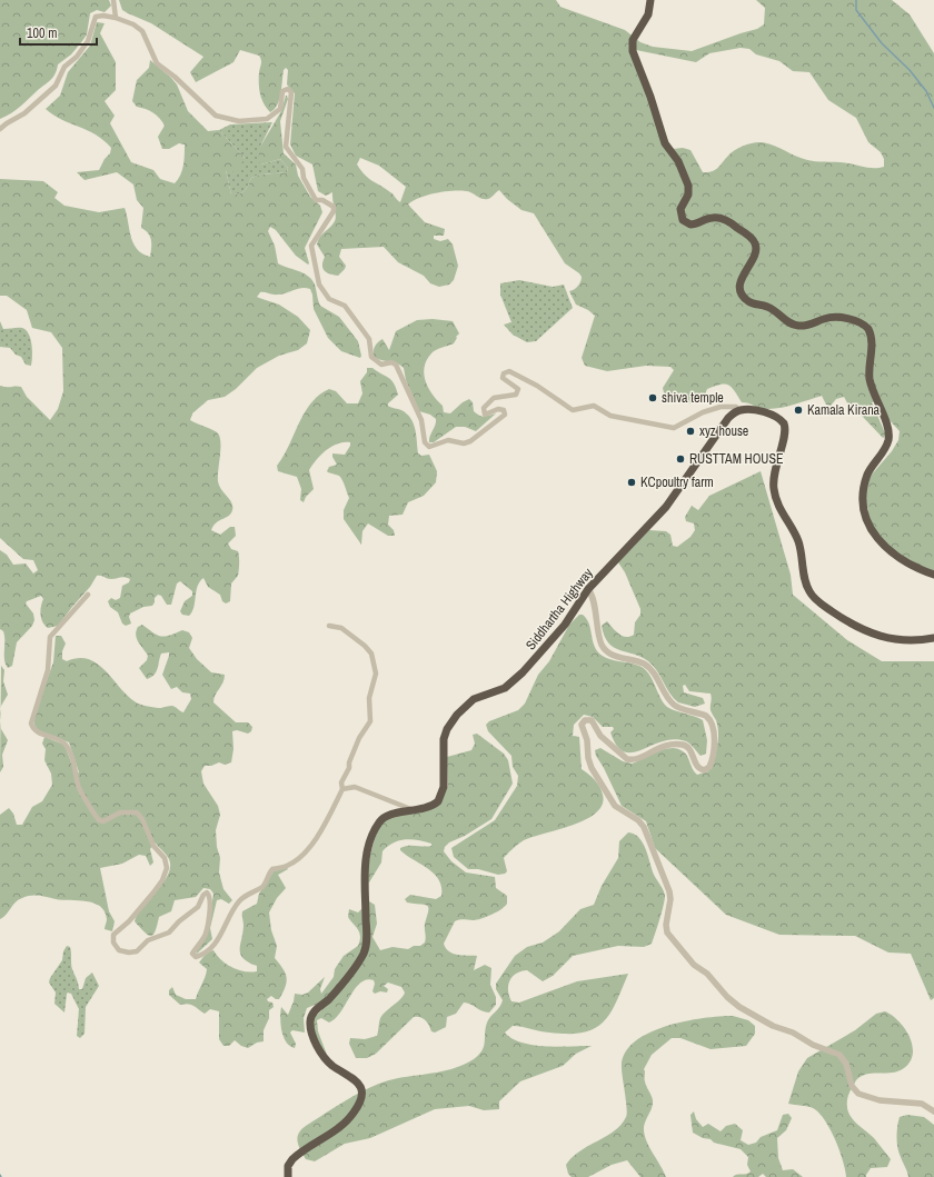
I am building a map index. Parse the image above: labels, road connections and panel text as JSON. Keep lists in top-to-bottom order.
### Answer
{
  "streets": {
    "highway": ["Siddhartha Highway"]
  },
  "places": [
    "shiva temple",
    "Kamala Kirana",
    "xyz house",
    "RUSTTAM HOUSE",
    "KCpoultry farm"
  ],
  "scale_bar": "100 m"
}
